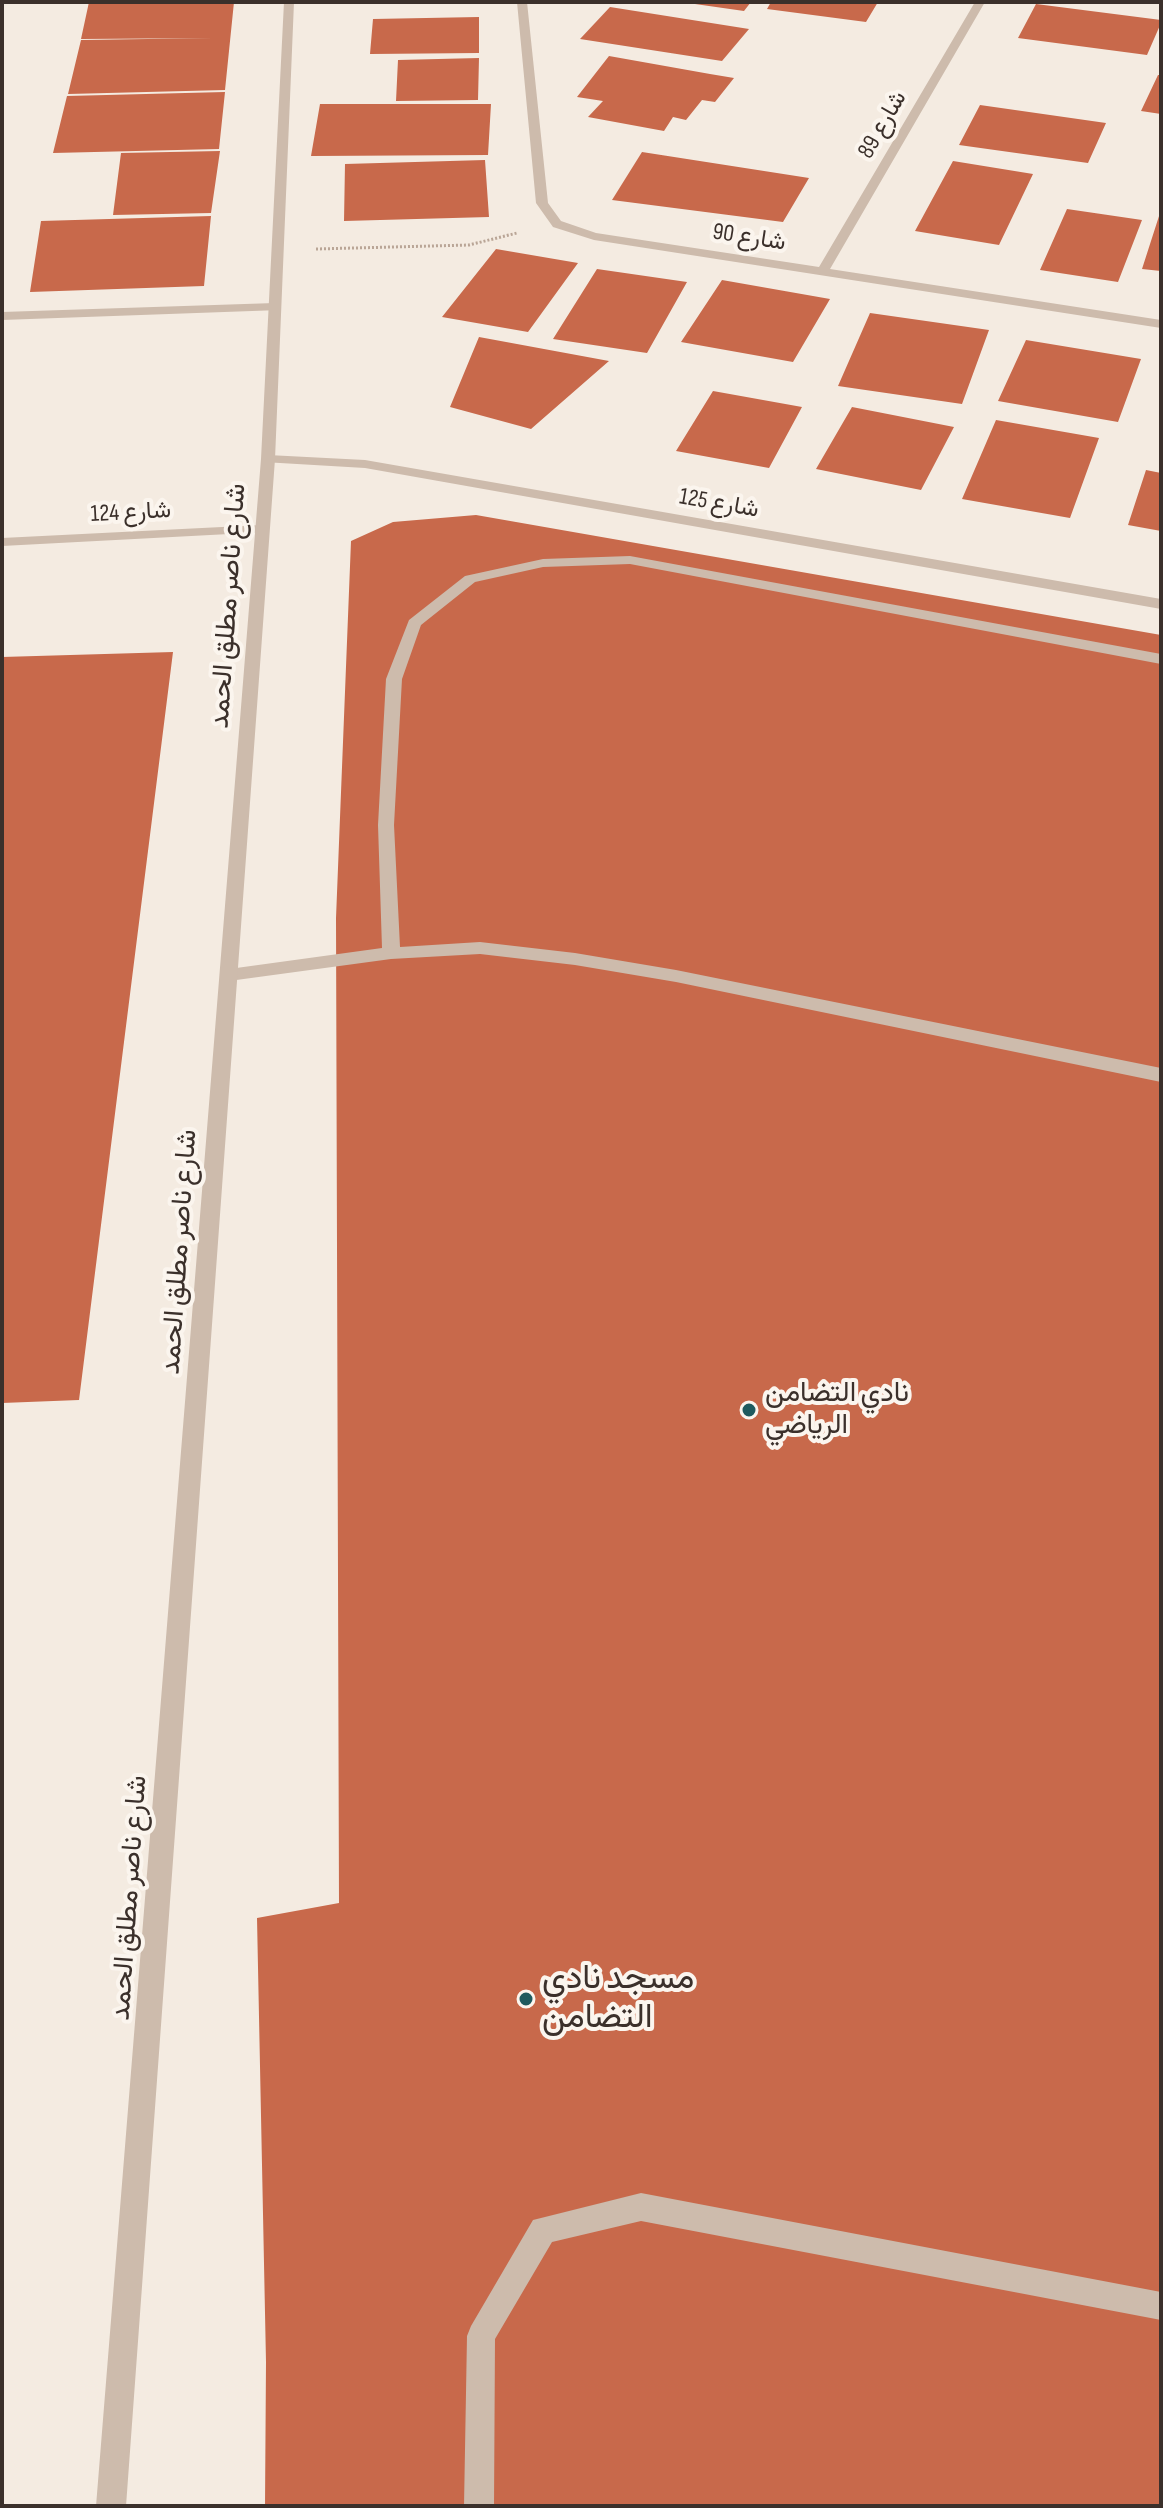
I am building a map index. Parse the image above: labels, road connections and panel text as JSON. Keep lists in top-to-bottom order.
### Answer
{
  "streets": {
    "street": [
      "شارع 89",
      "شارع 90",
      "شارع 125",
      "شارع 124",
      "شارع ناصر مطلق الحمد"
    ]
  },
  "crossings": [
    ["شارع 89", "شارع 90"],
    ["شارع 125", "شارع ناصر مطلق الحمد"],
    ["شارع 124", "شارع ناصر مطلق الحمد"]
  ],
  "places": ["نادي التضامن الرياضي", "مسجد نادي التضامن"]
}
